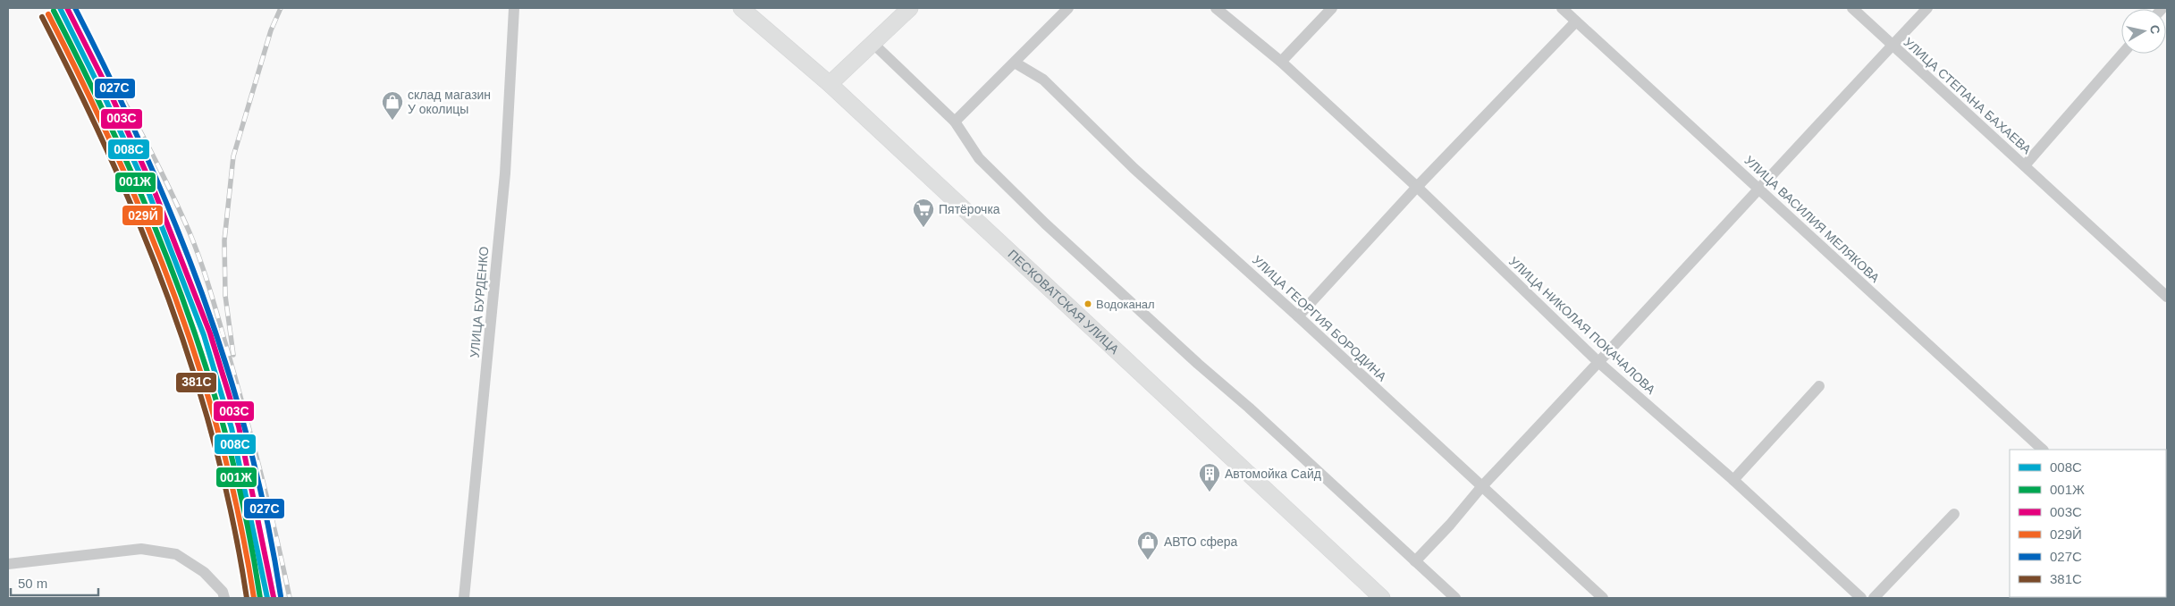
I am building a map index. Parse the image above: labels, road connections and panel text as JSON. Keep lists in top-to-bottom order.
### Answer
{
  "streets": {
    "main road": ["ПЕСКОВАТСКАЯ УЛИЦА"],
    "street": [
      "УЛИЦА СТЕПАНА БАХАЕВА",
      "УЛИЦА ВАСИЛИЯ МЕЛЯКОВА",
      "УЛИЦА БУРДЕНКО",
      "УЛИЦА ГЕОРГИЯ БОРОДИНА",
      "УЛИЦА НИКОЛАЯ ПОКАЧАЛОВА"
    ]
  },
  "places": {
    "shop": ["склад магазин У околицы", "АВТО сфера"],
    "supermarket": ["Пятёрочка"],
    "other": ["Водоканал"],
    "building": ["Автомойка Сайд"]
  },
  "lines": [
    "transit line 008С",
    "transit line 003С",
    "transit line 027С",
    "transit line 001Ж",
    "transit line 029Й",
    "transit line 381С"
  ],
  "legend": [
    "008С",
    "001Ж",
    "003С",
    "029Й",
    "027С",
    "381С"
  ],
  "scale_bar": "50 m",
  "north": "right"
}
